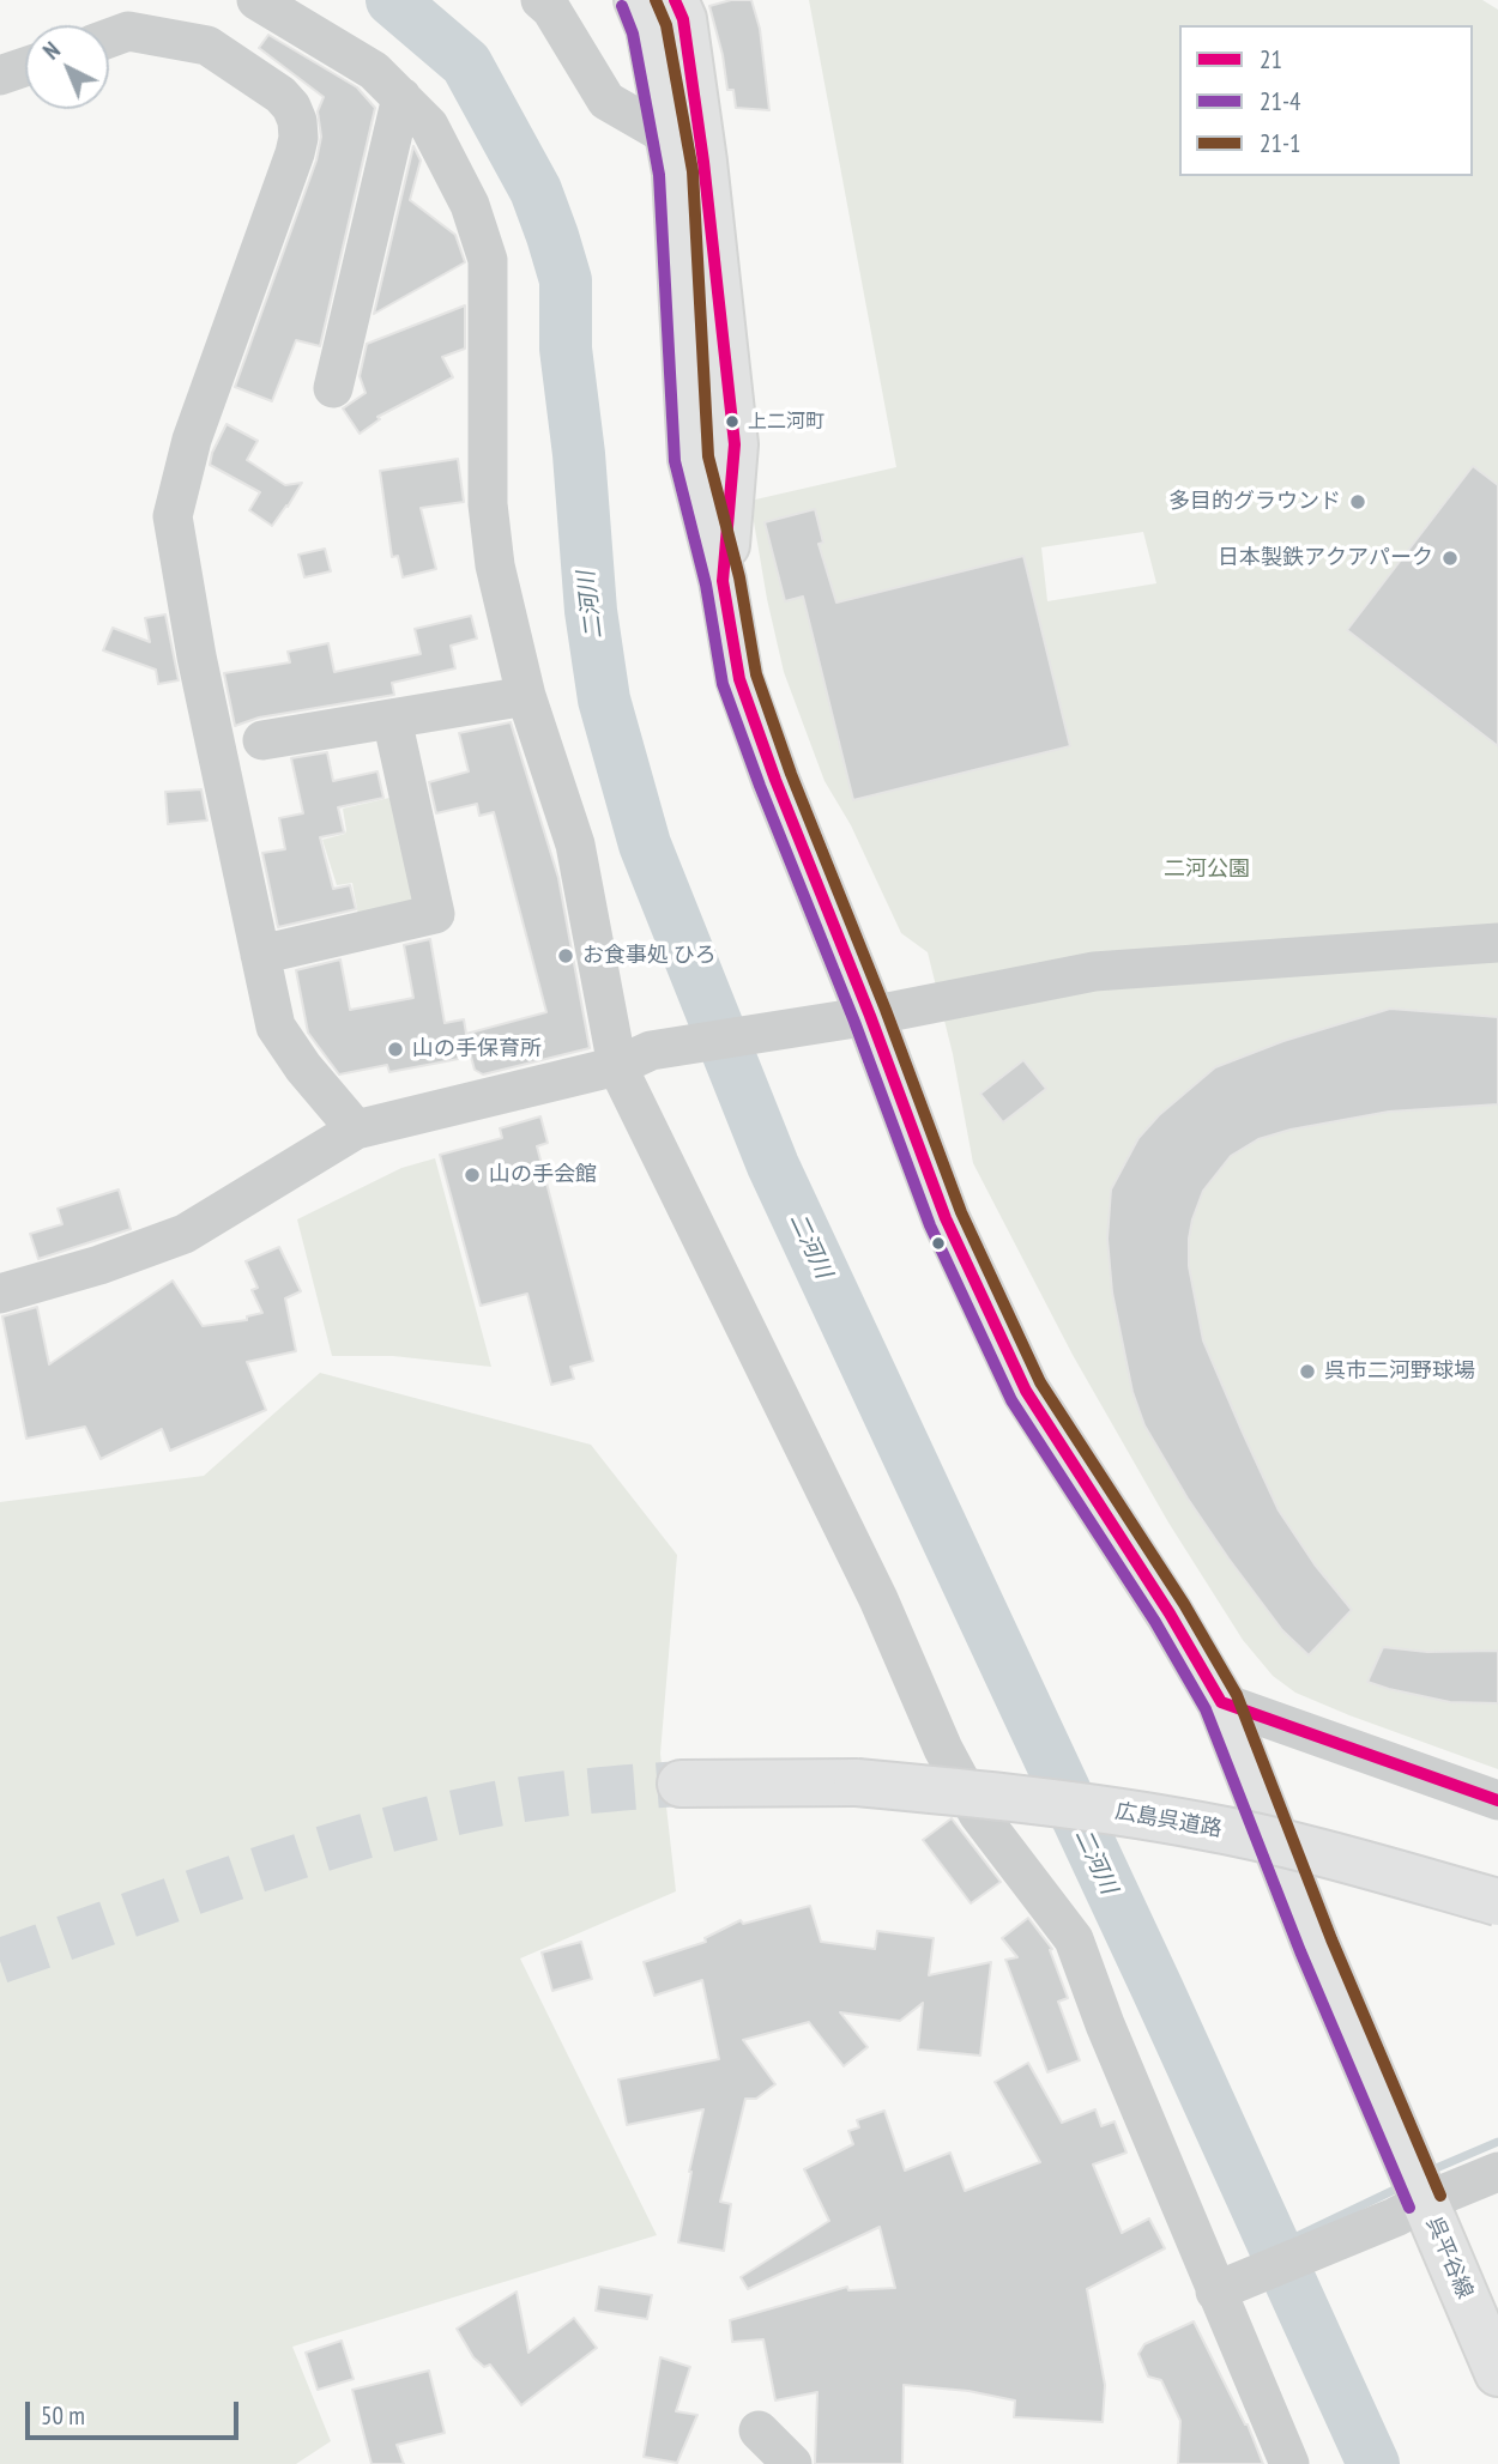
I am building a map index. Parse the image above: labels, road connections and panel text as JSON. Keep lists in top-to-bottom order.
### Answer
{
  "streets": {
    "main road": ["広島呉道路", "呉平谷線"]
  },
  "water": ["二河川"],
  "parks": ["二河公園"],
  "places": [
    "上二河町",
    "多目的グラウンド",
    "日本製鉄アクアパーク",
    "お食事処 ひろ",
    "山の手保育所",
    "山の手会館",
    "呉市二河野球場"
  ],
  "lines": ["transit line 21", "transit line 21-1", "transit line 21-4"],
  "legend": ["21", "21-4", "21-1"],
  "scale_bar": "50 m",
  "north": "top left"
}
